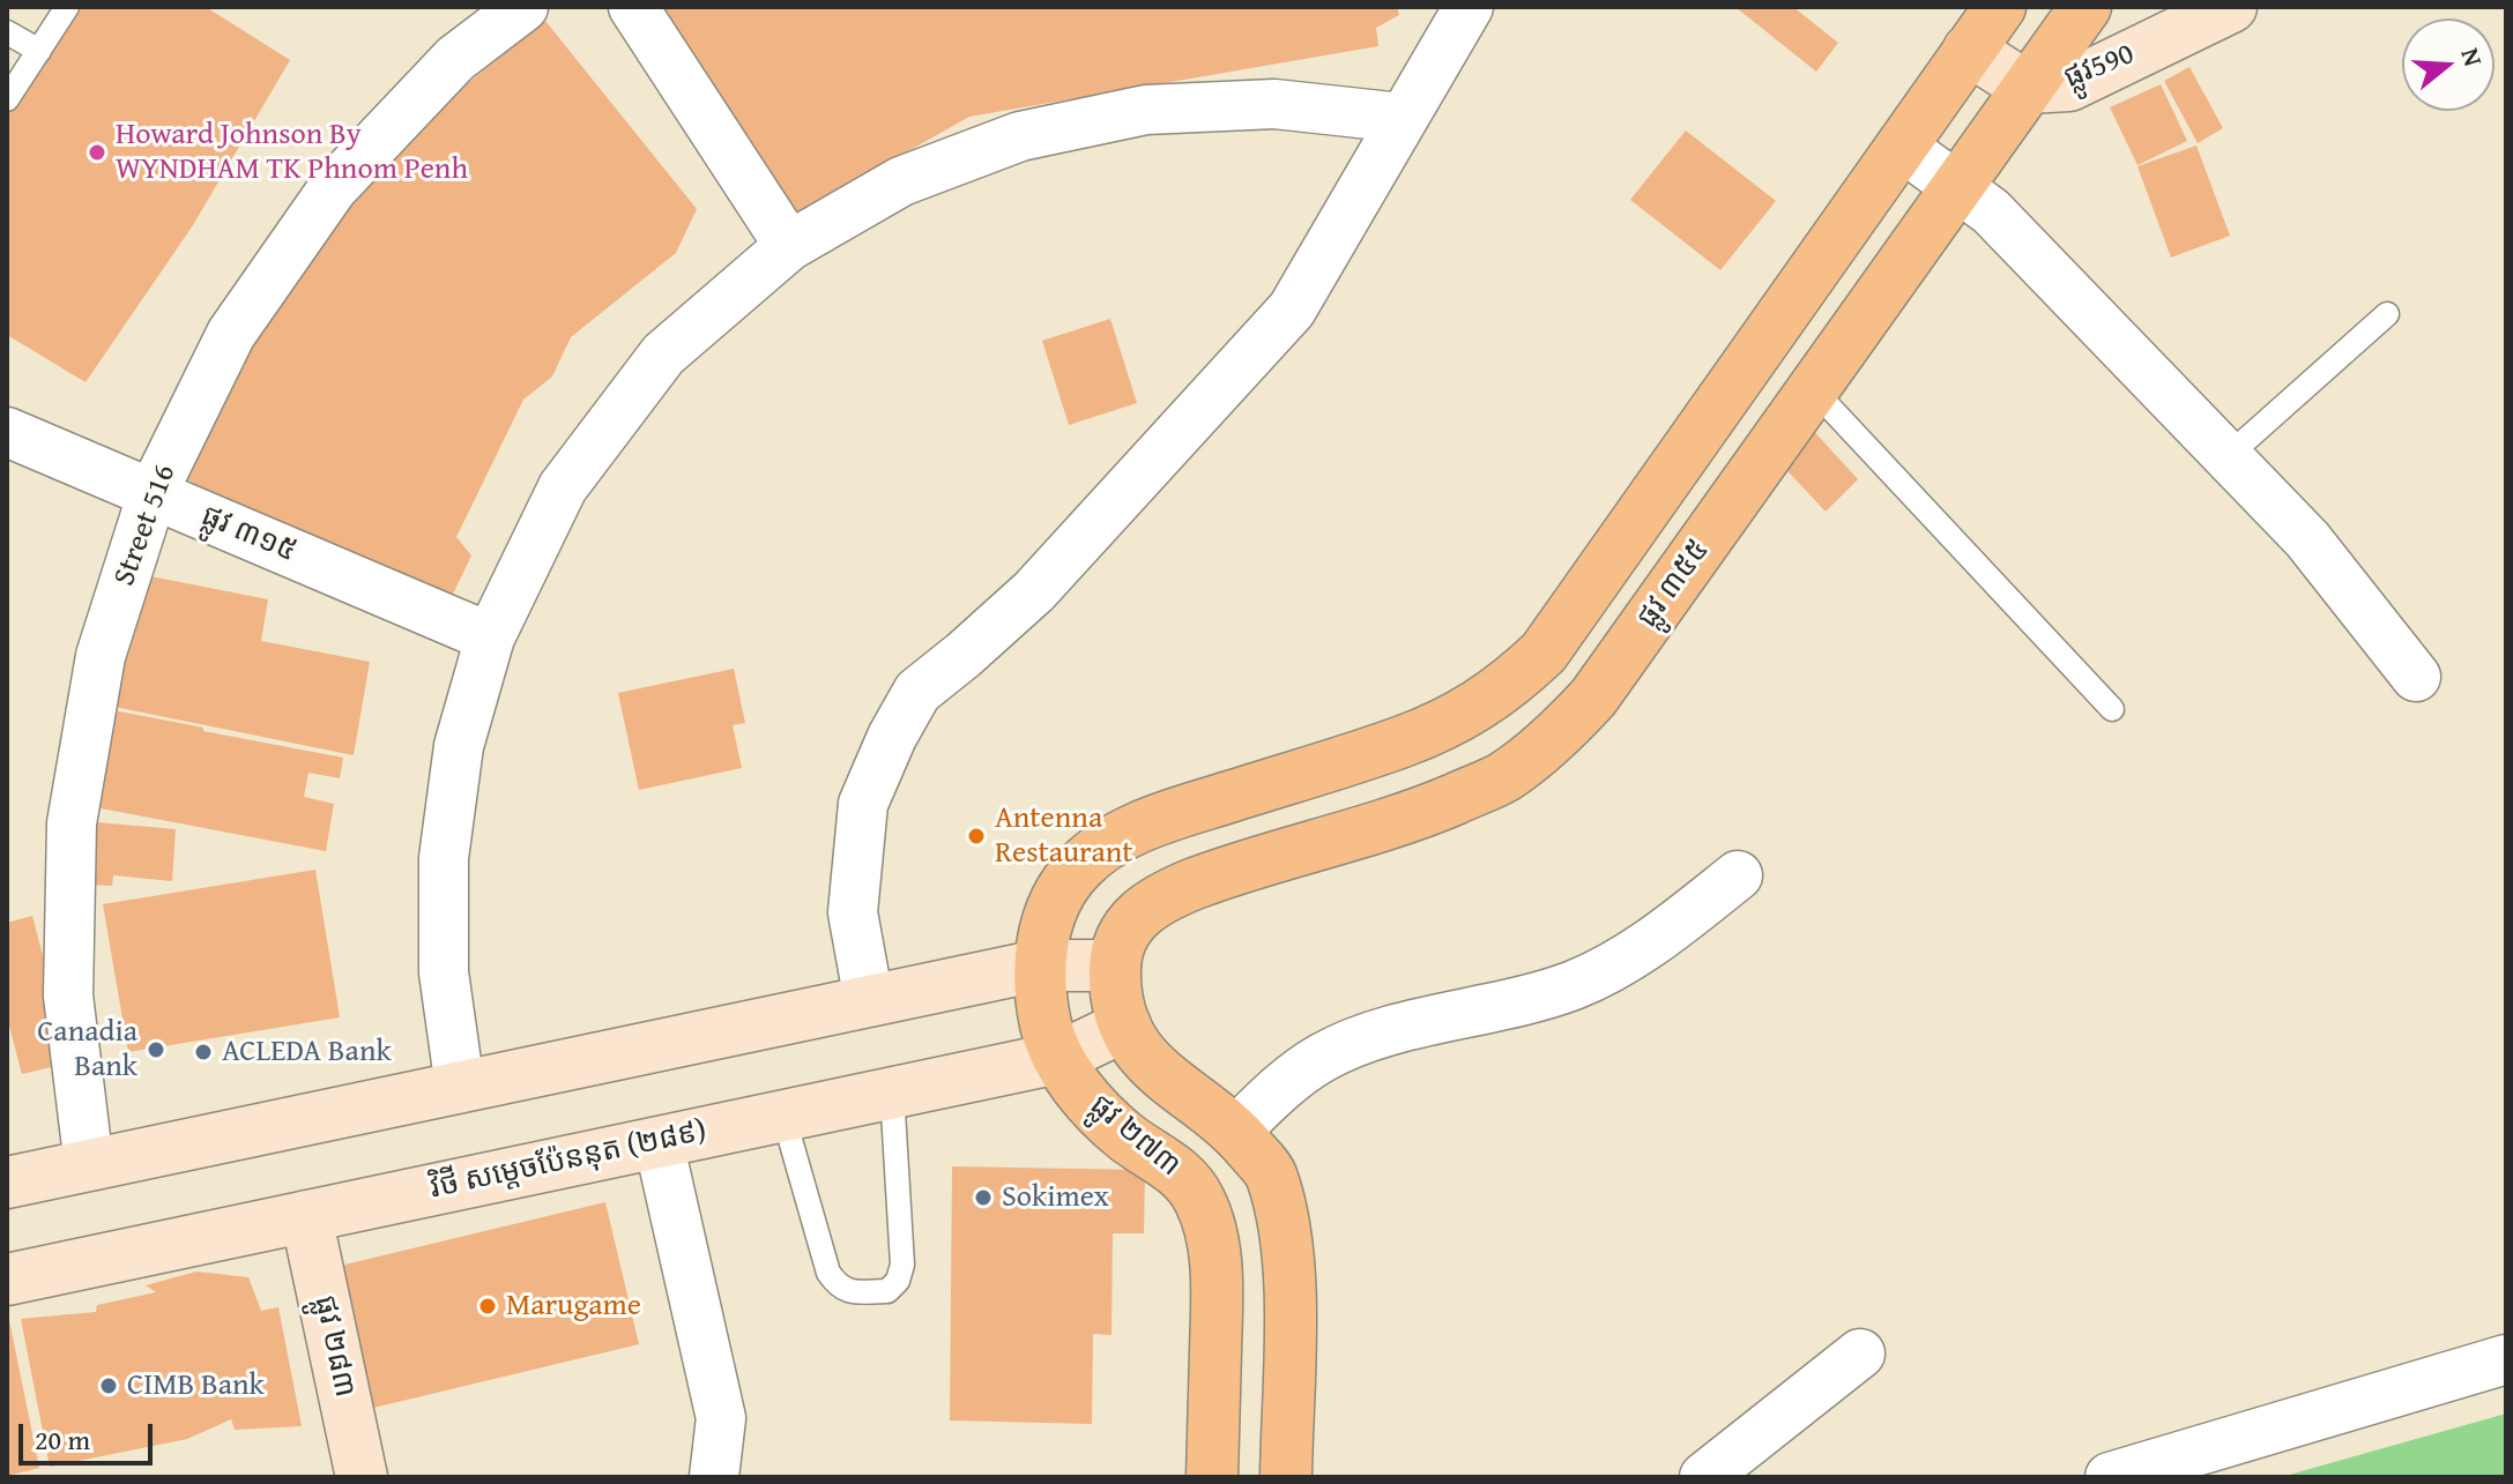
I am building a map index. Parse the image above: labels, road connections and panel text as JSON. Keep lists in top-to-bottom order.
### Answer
{
  "streets": {
    "main road": [
      "ផ្លូវ590",
      "ផ្លូវ ៣៥៥",
      "ផ្លូវ ២៧៣",
      "វិថី សម្តេចប៉ែននុត (២៨៩)",
      "ផ្លូវ ២៨៣"
    ],
    "street": ["Street 516", "ផ្លូវ ៣១៥"]
  },
  "crossings": [
    ["ផ្លូវ590", "ផ្លូវ ៣៥៥"],
    ["Street 516", "ផ្លូវ ៣១៥"],
    ["ផ្លូវ ២៧៣", "វិថី សម្តេចប៉ែននុត (២៨៩)"],
    ["វិថី សម្តេចប៉ែននុត (២៨៩)", "ផ្លូវ ២៨៣"]
  ],
  "places": [
    "Howard Johnson By WYNDHAM TK Phnom Penh",
    "Antenna Restaurant",
    "Canadia Bank",
    "ACLEDA Bank",
    "Sokimex",
    "Marugame",
    "CIMB Bank"
  ],
  "scale_bar": "20 m",
  "north": "right"
}
